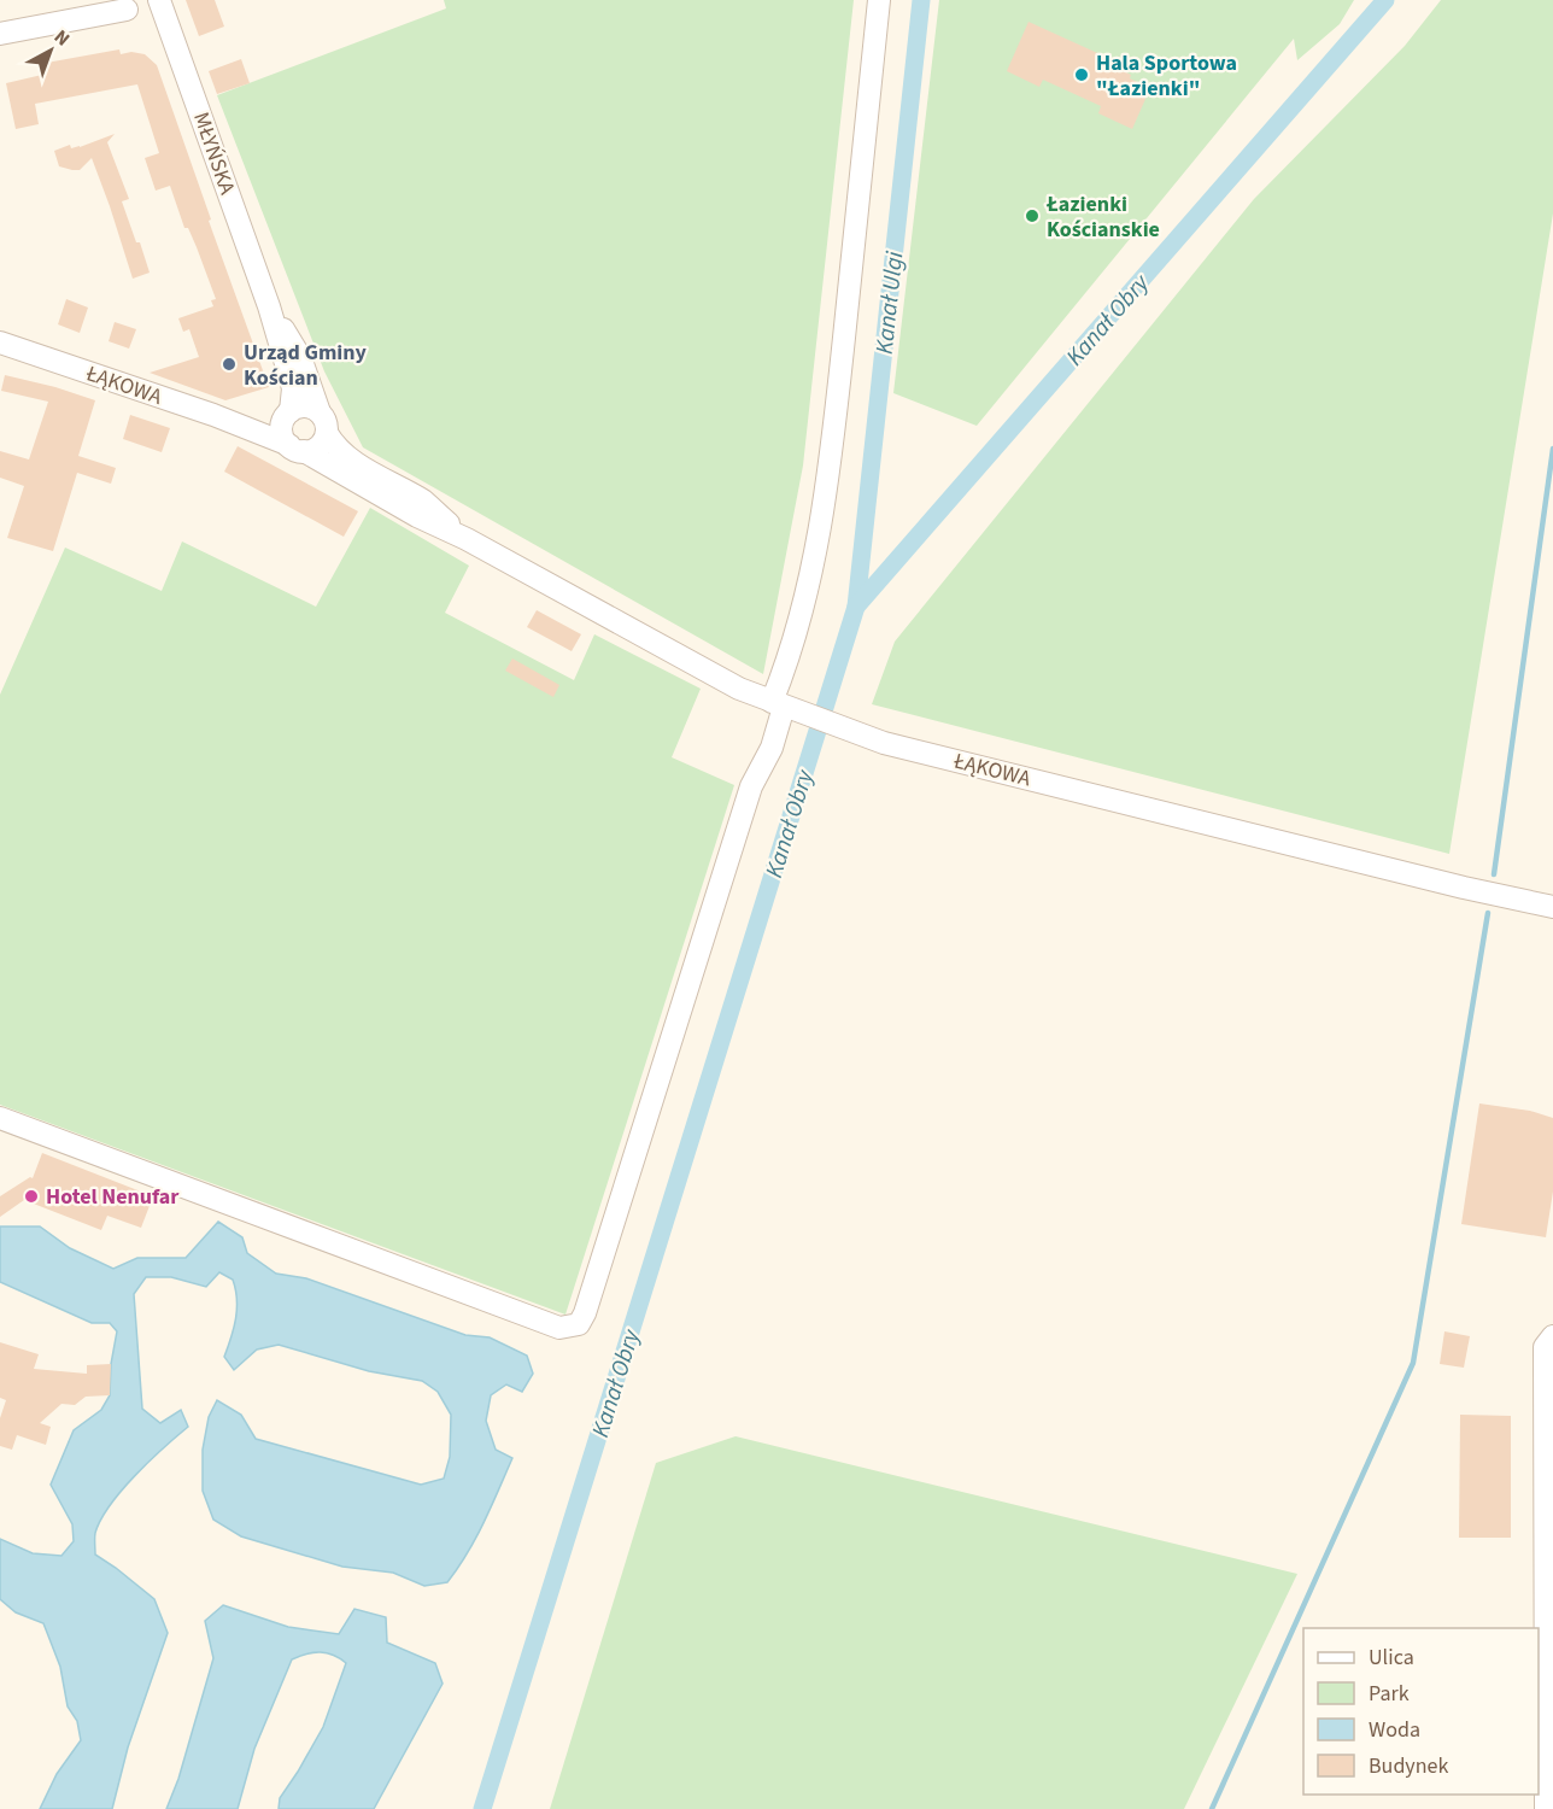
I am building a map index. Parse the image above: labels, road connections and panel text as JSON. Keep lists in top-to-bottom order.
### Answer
{
  "streets": {
    "street": ["MŁYŃSKA", "ŁĄKOWA"]
  },
  "crossings": [
    ["MŁYŃSKA", "ŁĄKOWA"]
  ],
  "water": ["Kanał Ulgi", "Kanał Obry"],
  "places": [
    "Hala Sportowa \"Łazienki\"",
    "Łazienki Kościanskie",
    "Urząd Gminy Kościan",
    "Hotel Nenufar"
  ],
  "legend": [
    "Ulica",
    "Park",
    "Woda",
    "Budynek"
  ],
  "north": "top right"
}
